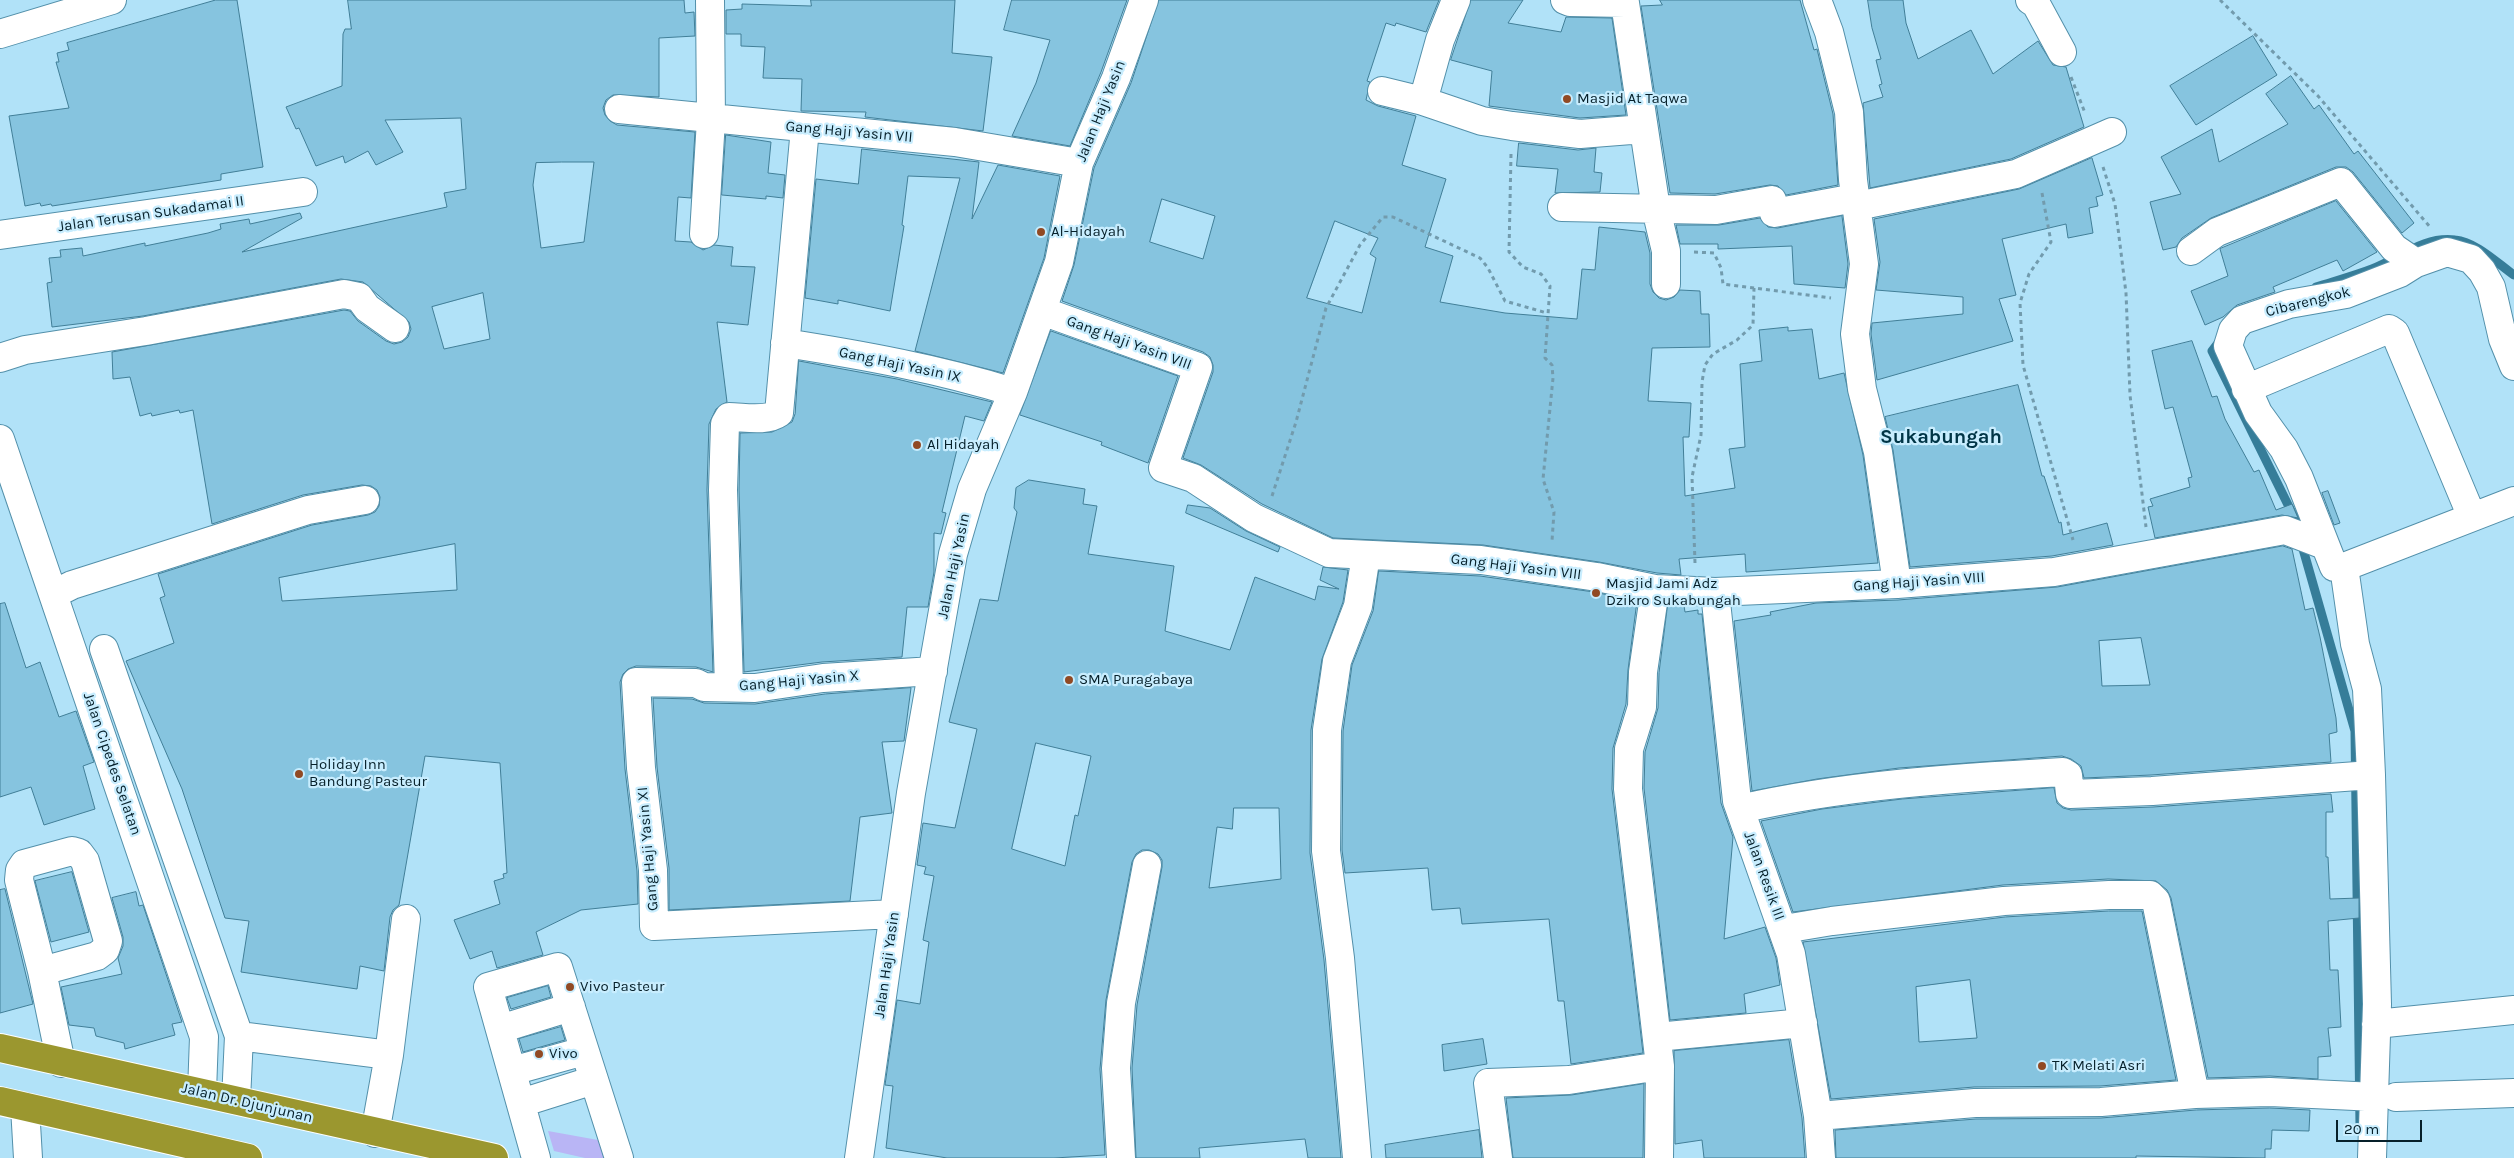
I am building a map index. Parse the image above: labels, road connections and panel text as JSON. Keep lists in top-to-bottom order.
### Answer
{
  "streets": {
    "highway": ["Jalan Dr. Djunjunan"],
    "street": [
      "Jalan Haji Yasin",
      "Gang Haji Yasin VII",
      "Jalan Terusan Sukadamai II",
      "Cibarengkok",
      "Gang Haji Yasin VIII",
      "Gang Haji Yasin IX",
      "Gang Haji Yasin X",
      "Jalan Cipedes Selatan",
      "Gang Haji Yasin XI",
      "Jalan Resik III"
    ]
  },
  "crossings": [
    ["Jalan Haji Yasin", "Gang Haji Yasin VII"],
    ["Jalan Haji Yasin", "Gang Haji Yasin VIII"],
    ["Jalan Haji Yasin", "Gang Haji Yasin IX"],
    ["Jalan Haji Yasin", "Gang Haji Yasin X"],
    ["Jalan Haji Yasin", "Gang Haji Yasin XI"],
    ["Cibarengkok", "Gang Haji Yasin VIII"],
    ["Gang Haji Yasin VIII", "Jalan Resik III"],
    ["Gang Haji Yasin X", "Gang Haji Yasin XI"],
    ["Jalan Cipedes Selatan", "Jalan Dr. Djunjunan"]
  ],
  "districts": ["Sukabungah"],
  "places": [
    "Masjid At Taqwa",
    "Al-Hidayah",
    "Al Hidayah",
    "Masjid Jami Adz Dzikro Sukabungah",
    "SMA Puragabaya",
    "Holiday Inn Bandung Pasteur",
    "Vivo Pasteur",
    "Vivo",
    "TK Melati Asri"
  ],
  "scale_bar": "20 m"
}
